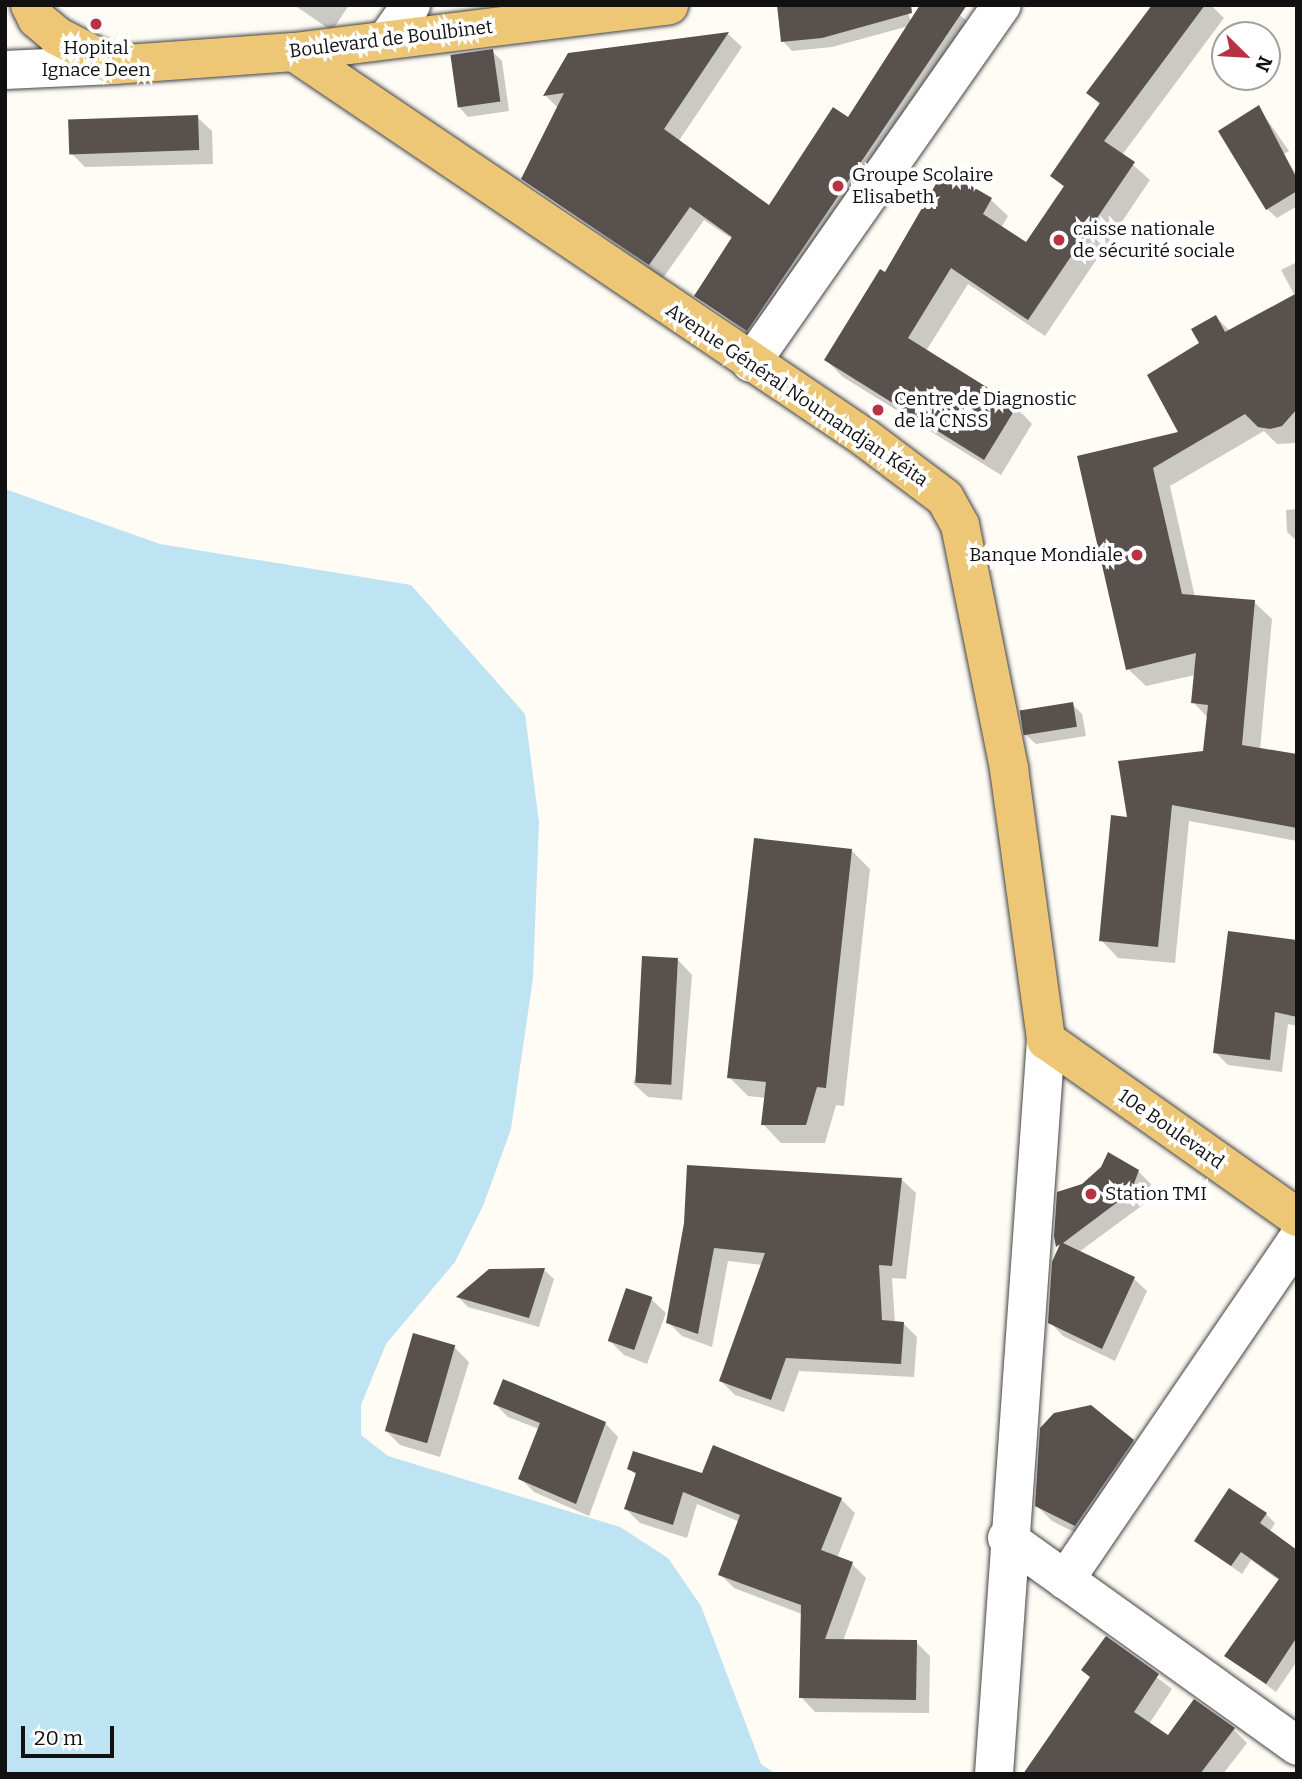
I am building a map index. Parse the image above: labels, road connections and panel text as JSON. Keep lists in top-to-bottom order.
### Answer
{
  "streets": {
    "main road": ["Boulevard de Boulbinet", "Avenue Général Noumandjan Kéita", "10e Boulevard"]
  },
  "crossings": [
    ["Boulevard de Boulbinet", "Avenue Général Noumandjan Kéita"],
    ["Avenue Général Noumandjan Kéita", "10e Boulevard"]
  ],
  "places": [
    "Hopital Ignace Deen",
    "Groupe Scolaire Elisabeth",
    "caisse nationale de sécurité sociale",
    "Centre de Diagnostic de la CNSS",
    "Banque Mondiale",
    "Station TMI"
  ],
  "scale_bar": "20 m",
  "north": "bottom right"
}
